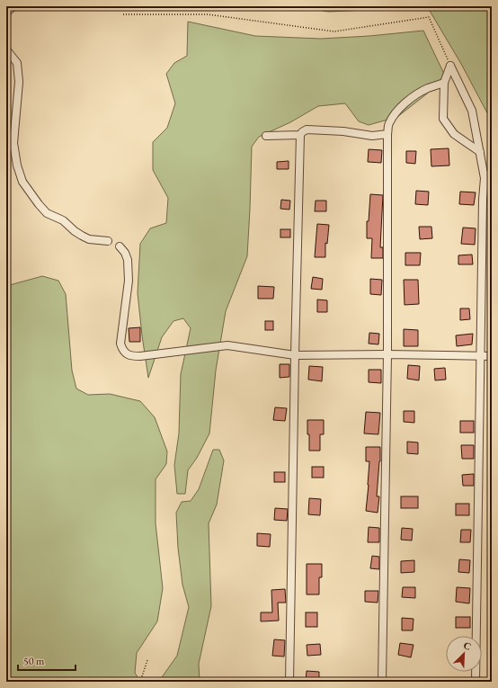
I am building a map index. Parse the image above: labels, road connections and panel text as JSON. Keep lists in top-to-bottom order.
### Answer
{
  "scale_bar": "50 m",
  "north": "top right"
}
